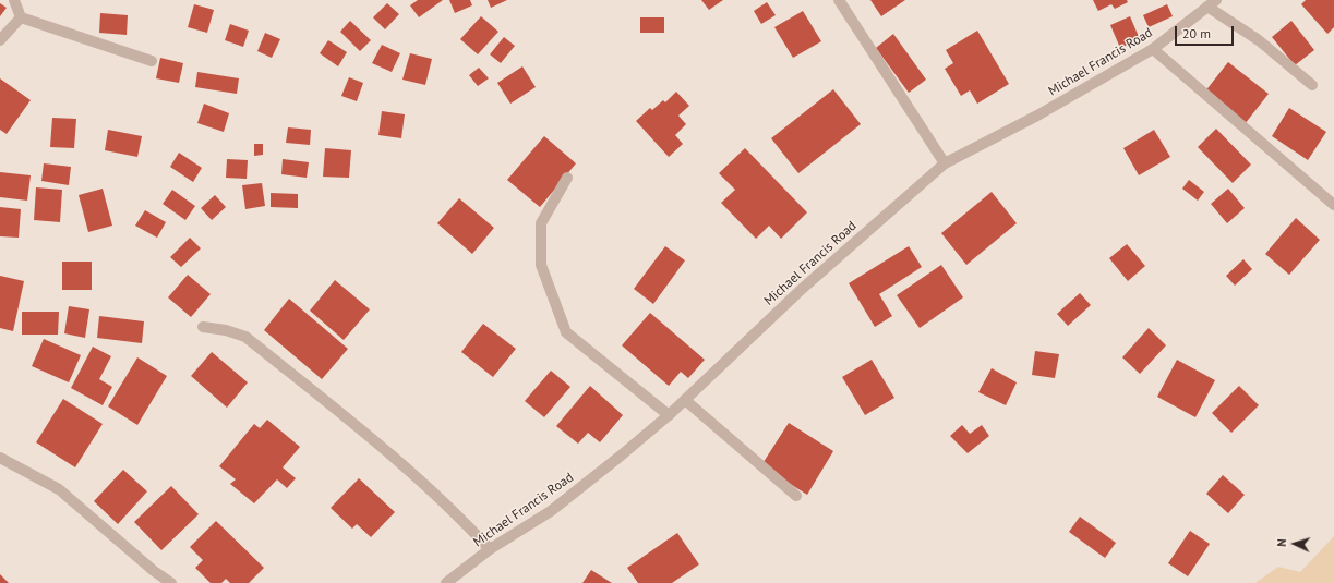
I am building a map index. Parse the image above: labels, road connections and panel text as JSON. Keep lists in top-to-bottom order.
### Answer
{
  "streets": {
    "street": ["Michael Francis Road"]
  },
  "scale_bar": "20 m",
  "north": "left"
}
